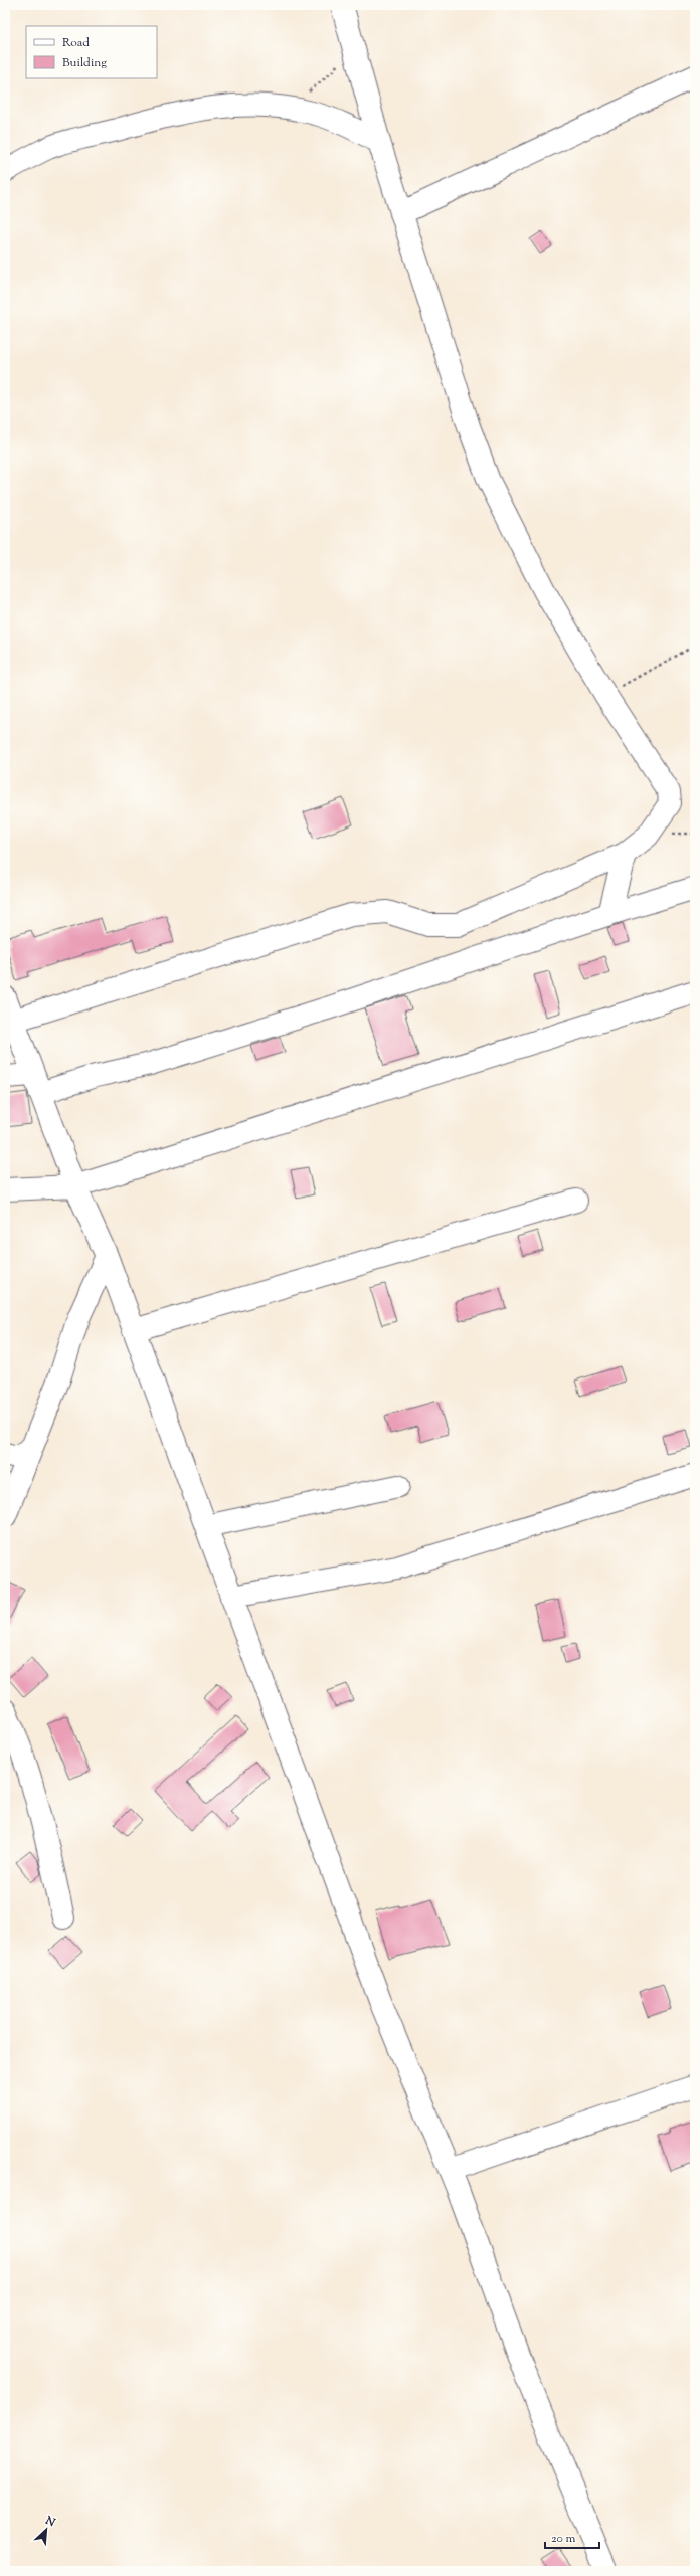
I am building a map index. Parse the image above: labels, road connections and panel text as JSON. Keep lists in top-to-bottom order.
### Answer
{
  "legend": ["Road", "Building"],
  "scale_bar": "20 m",
  "north": "top right"
}
